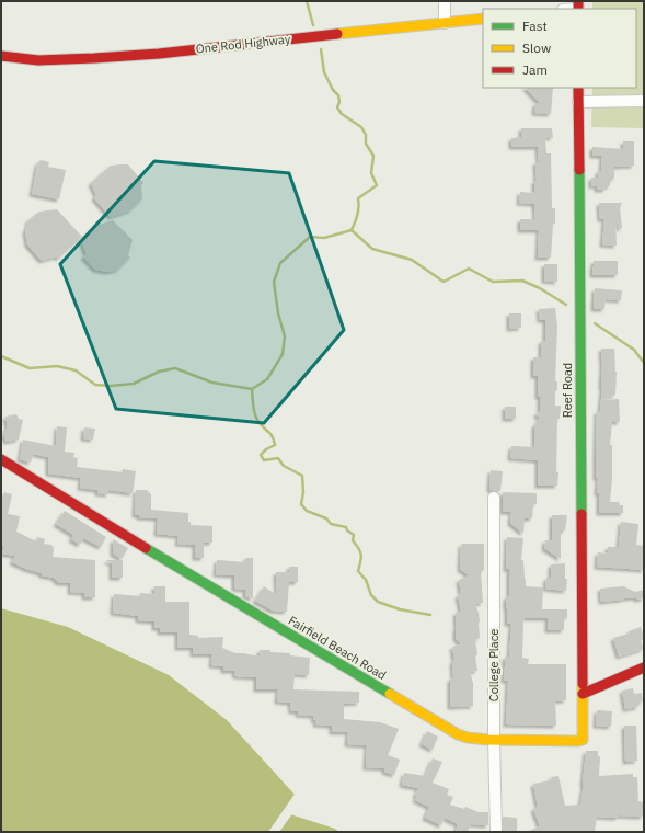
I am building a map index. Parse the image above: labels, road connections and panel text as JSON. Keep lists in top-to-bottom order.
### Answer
{
  "streets": {
    "street": [
      "One Rod Highway",
      "Reef Road",
      "Fairfield Beach Road",
      "College Place"
    ]
  },
  "crossings": [
    ["Reef Road", "Fairfield Beach Road"],
    ["Fairfield Beach Road", "College Place"]
  ],
  "legend": ["Fast", "Slow", "Jam"]
}
